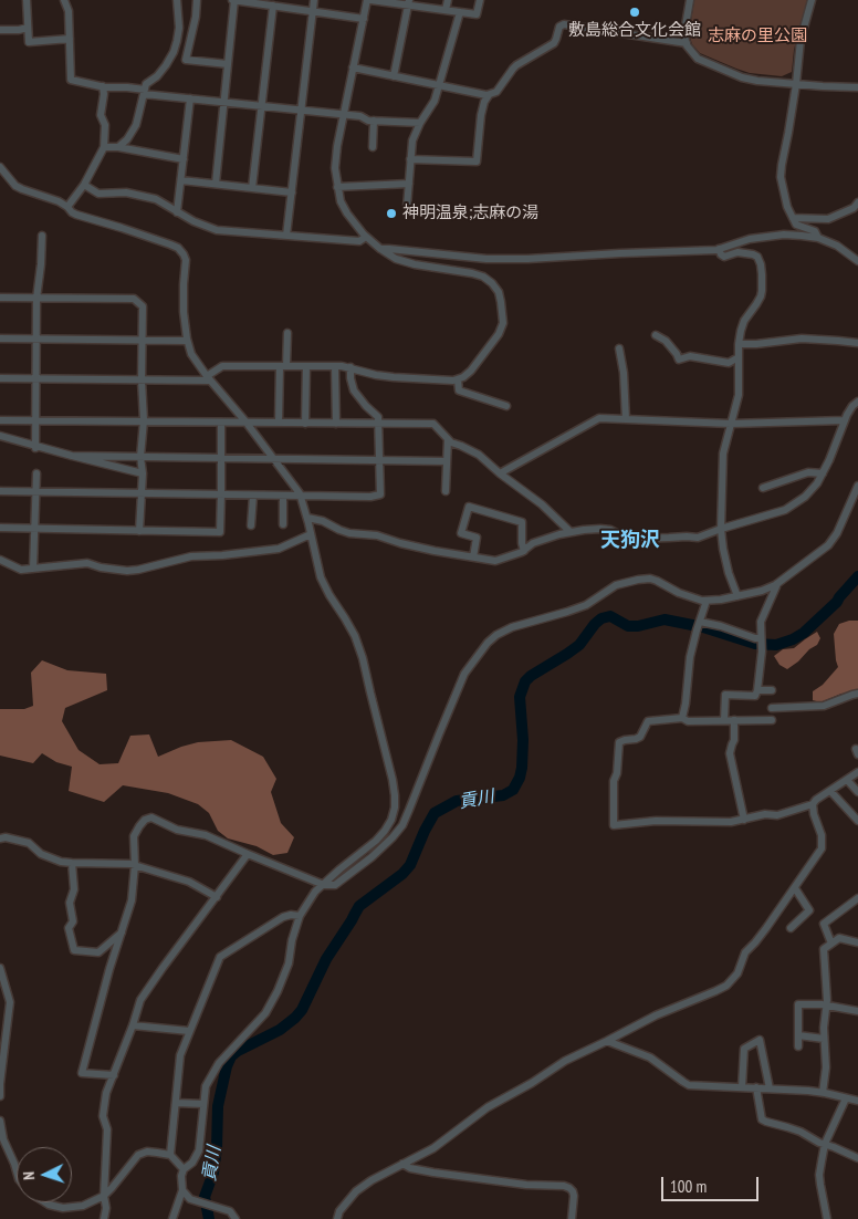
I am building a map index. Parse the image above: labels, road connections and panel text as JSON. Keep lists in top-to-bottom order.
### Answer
{
  "districts": ["天狗沢"],
  "water": ["貢川"],
  "parks": ["志麻の里公園"],
  "places": ["敷島総合文化会館", "神明温泉;志麻の湯"],
  "scale_bar": "100 m",
  "north": "left"
}
